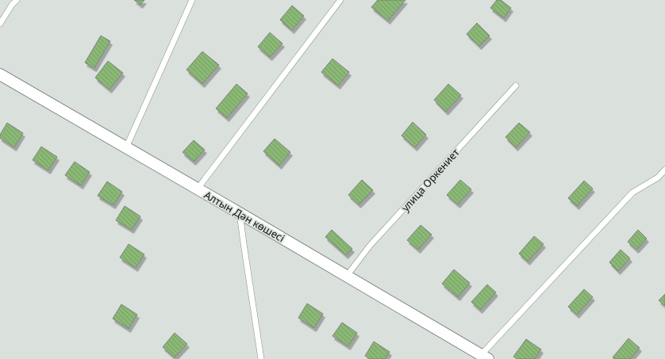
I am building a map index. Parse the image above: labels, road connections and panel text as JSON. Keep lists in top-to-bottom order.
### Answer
{
  "streets": {
    "street": ["Алтын Дән көшесі"],
    "lane": ["улица Оркениет"]
  },
  "crossings": [
    ["улица Оркениет", "Алтын Дән көшесі"]
  ]
}
